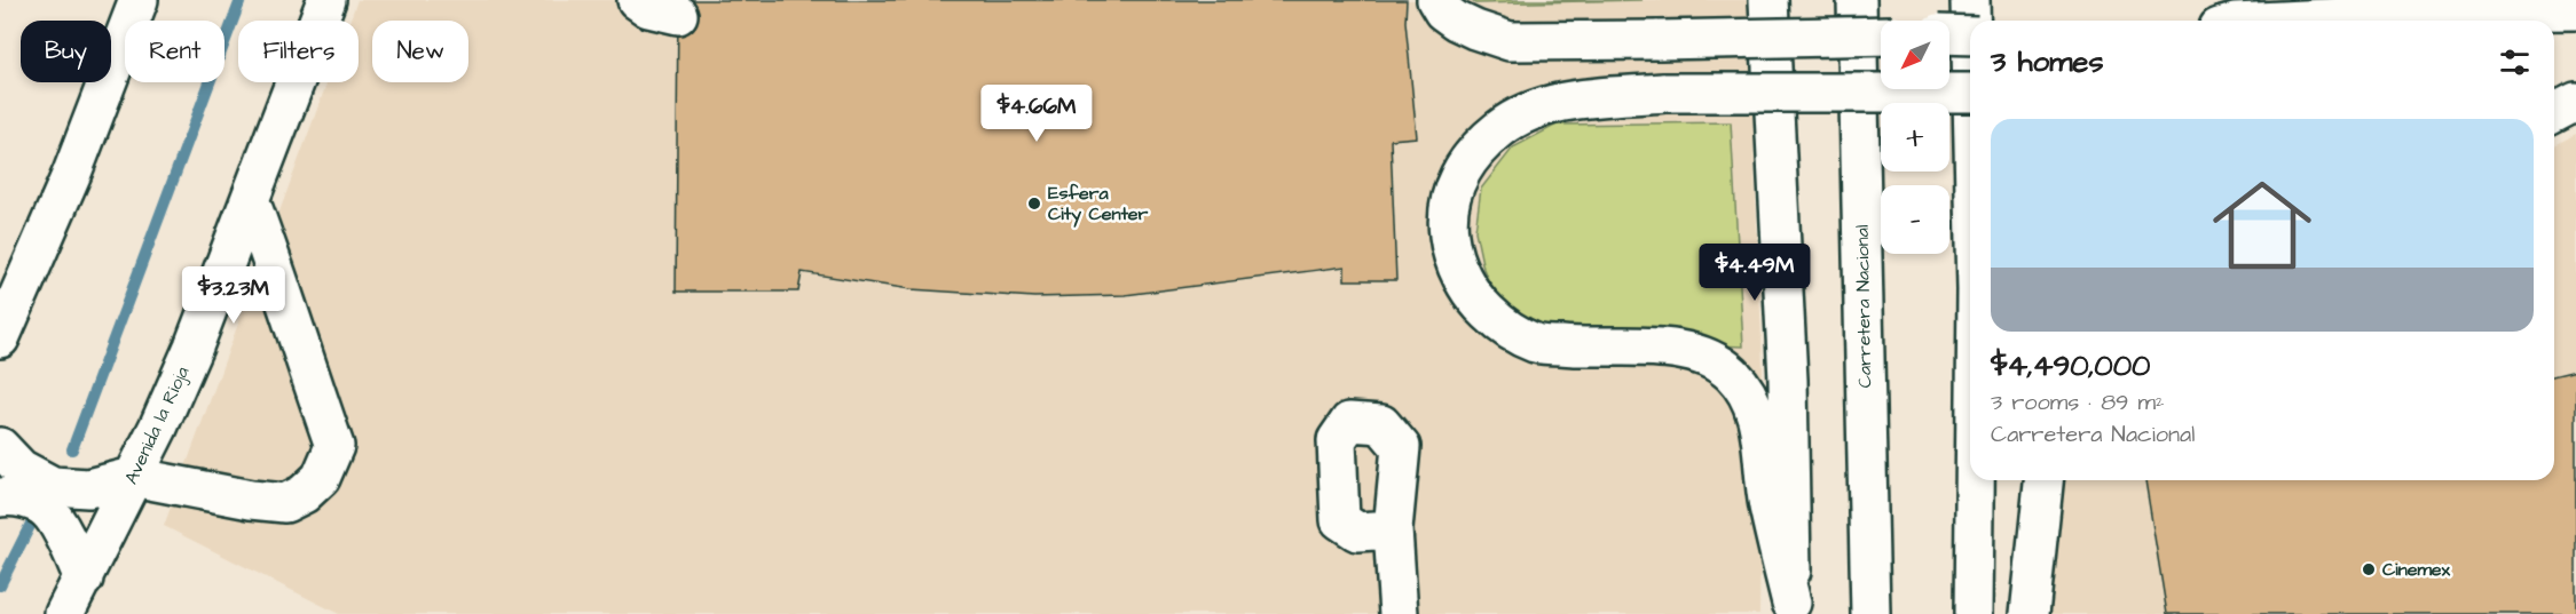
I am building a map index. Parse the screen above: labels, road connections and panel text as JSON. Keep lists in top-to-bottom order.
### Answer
{
  "streets": {
    "main road": ["Carretera Nacional", "Avenida la Rioja"]
  },
  "places": ["Esfera City Center", "Cinemex"],
  "north": "bottom left",
  "page": {
    "map_buttons": ["+", "−"],
    "chip": [
      "Buy",
      "Rent",
      "Filters",
      "New"
    ],
    "heading": "3 homes",
    "price": ["$4.66M", "$4.49M", "$3.23M"],
    "list": [
      {
        "name": "$4,490,000",
        "note": "3 rooms · 89 m² · Carretera Nacional"
      }
    ]
  }
}
